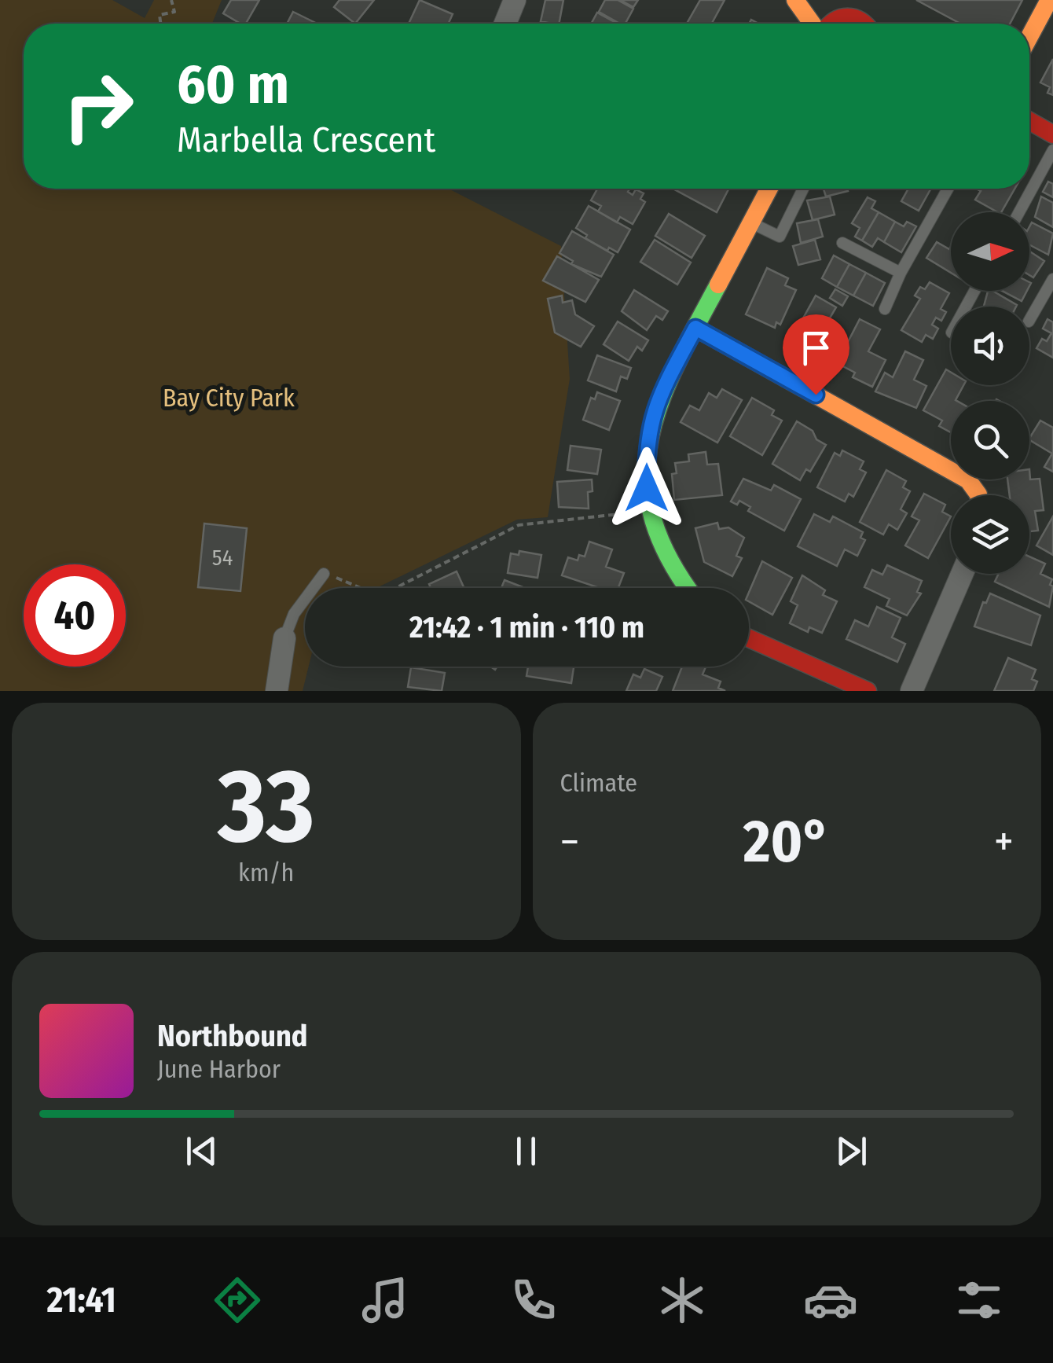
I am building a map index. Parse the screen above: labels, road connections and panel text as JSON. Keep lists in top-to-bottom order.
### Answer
{
  "parks": ["Bay City Park"],
  "house_numbers": ["54"],
  "north": "right",
  "page": {
    "turn": ["60 m", "Marbella Crescent"],
    "limit": "40",
    "trip": "21:42 · 1 min · 110 m",
    "tile": [
      ["33", "km/h"],
      "Climate"
    ],
    "heat": ["−", "20°", "+"],
    "song": ["Northbound", "June Harbor"],
    "tabs": "21:41"
  }
}
